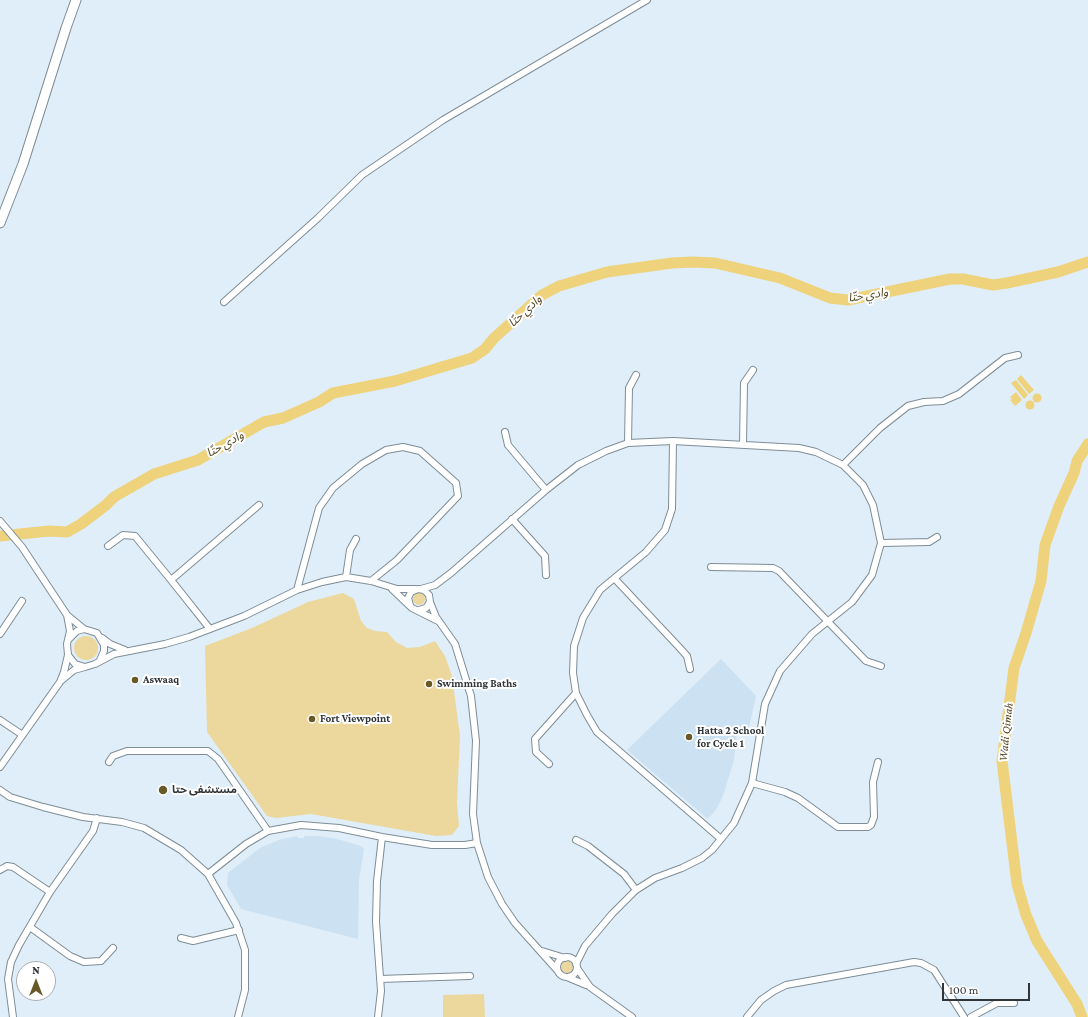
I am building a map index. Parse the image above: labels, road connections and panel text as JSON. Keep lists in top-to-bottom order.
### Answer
{
  "water": ["وادي حتّا", "Wadi Qimah"],
  "places": [
    "Aswaaq",
    "Swimming Baths",
    "Fort Viewpoint",
    "Hatta 2 School for Cycle 1",
    "مستشفى حتا"
  ],
  "scale_bar": "100 m",
  "north": "top"
}
